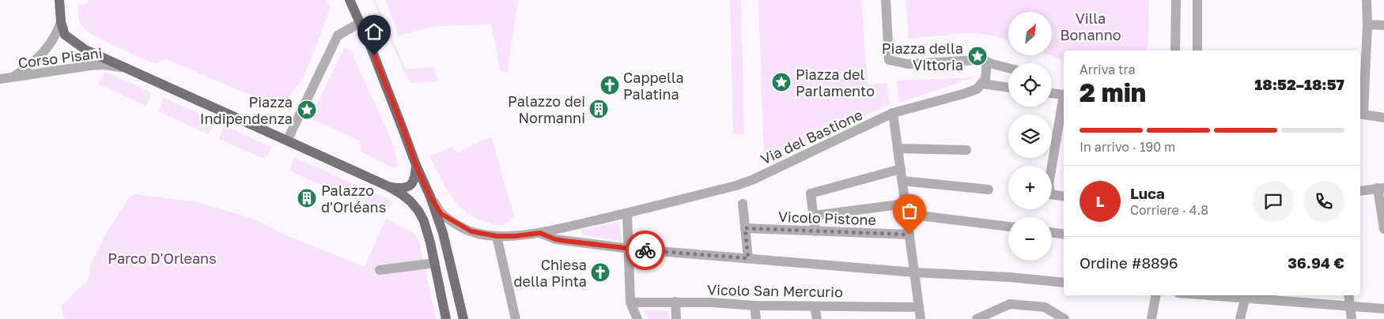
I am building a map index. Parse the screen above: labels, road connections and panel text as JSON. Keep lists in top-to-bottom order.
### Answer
{
  "streets": {
    "street": [
      "Corso Pisani",
      "Via del Bastione",
      "Vicolo Pistone",
      "Vicolo San Mercurio"
    ]
  },
  "parks": ["Villa Bonanno", "Parco D'Orleans"],
  "places": {
    "place": ["Piazza della Vittoria", "Piazza del Parlamento", "Piazza Indipendenza"],
    "church": ["Cappella Palatina", "Chiesa della Pinta"],
    "building": ["Palazzo dei Normanni", "Palazzo d'Orléans"]
  },
  "north": "top right",
  "page": {
    "map_buttons": ["+", "−"],
    "heading": ["2 min", "Arriva tra", "18:52–18:57"],
    "panel": [
      "Luca",
      "Corriere · 4.8",
      "Ordine #8896",
      "36.94 €"
    ],
    "bar": "In arrivo · 190 m",
    "round": "L"
  }
}
